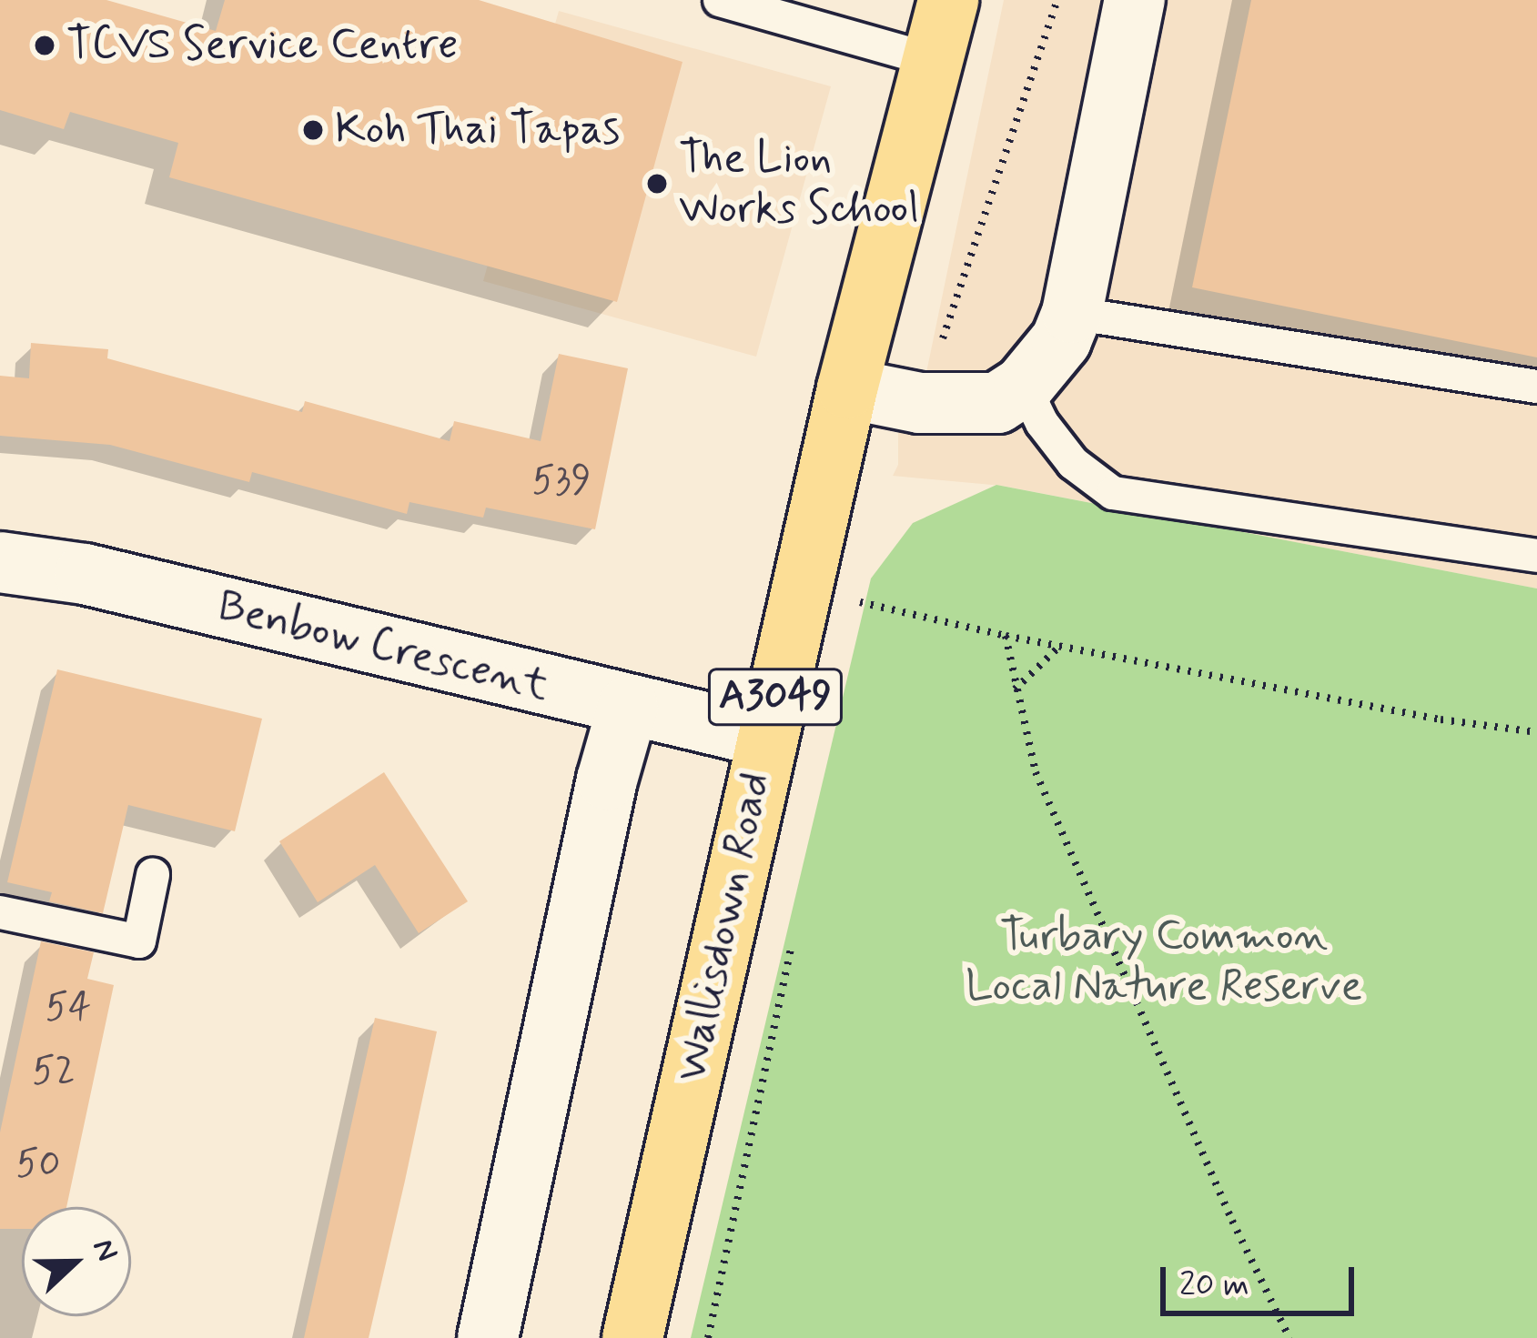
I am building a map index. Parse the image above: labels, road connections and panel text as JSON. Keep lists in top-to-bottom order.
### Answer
{
  "streets": {
    "main road": ["A3049", "Wallisdown Road"],
    "street": ["Benbow Crescent"]
  },
  "crossings": [
    ["Benbow Crescent", "Wallisdown Road"]
  ],
  "parks": ["Turbary Common Local Nature Reserve"],
  "places": ["TCVS Service Centre", "Koh Thai Tapas", "The Lion Works School"],
  "house_numbers": [
    "539",
    "54",
    "52",
    "50"
  ],
  "scale_bar": "20 m",
  "north": "right"
}
